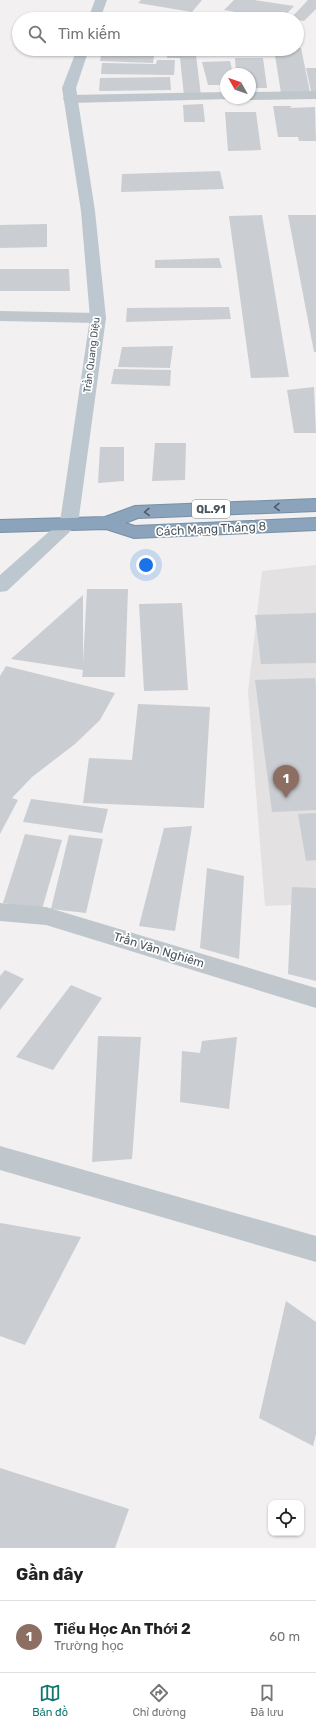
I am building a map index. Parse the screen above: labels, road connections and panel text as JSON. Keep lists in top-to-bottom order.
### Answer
{
  "streets": {
    "highway": ["QL.91", "Cách Mạng Tháng 8"],
    "street": ["Trần Quang Diệu", "Trần Văn Nghiêm"]
  },
  "crossings": [
    ["Trần Quang Diệu", "Cách Mạng Tháng 8"]
  ],
  "north": "top left",
  "page": {
    "search": "Tìm kiếm",
    "pins": "1",
    "heading": "Gần đây",
    "list": [
      {
        "mark": "1",
        "name": "Tiểu Học An Thới 2",
        "note": "Trường học",
        "value": "60 m"
      }
    ],
    "nav": ["Bản đồ", "Chỉ đường", "Đã lưu"]
  }
}
